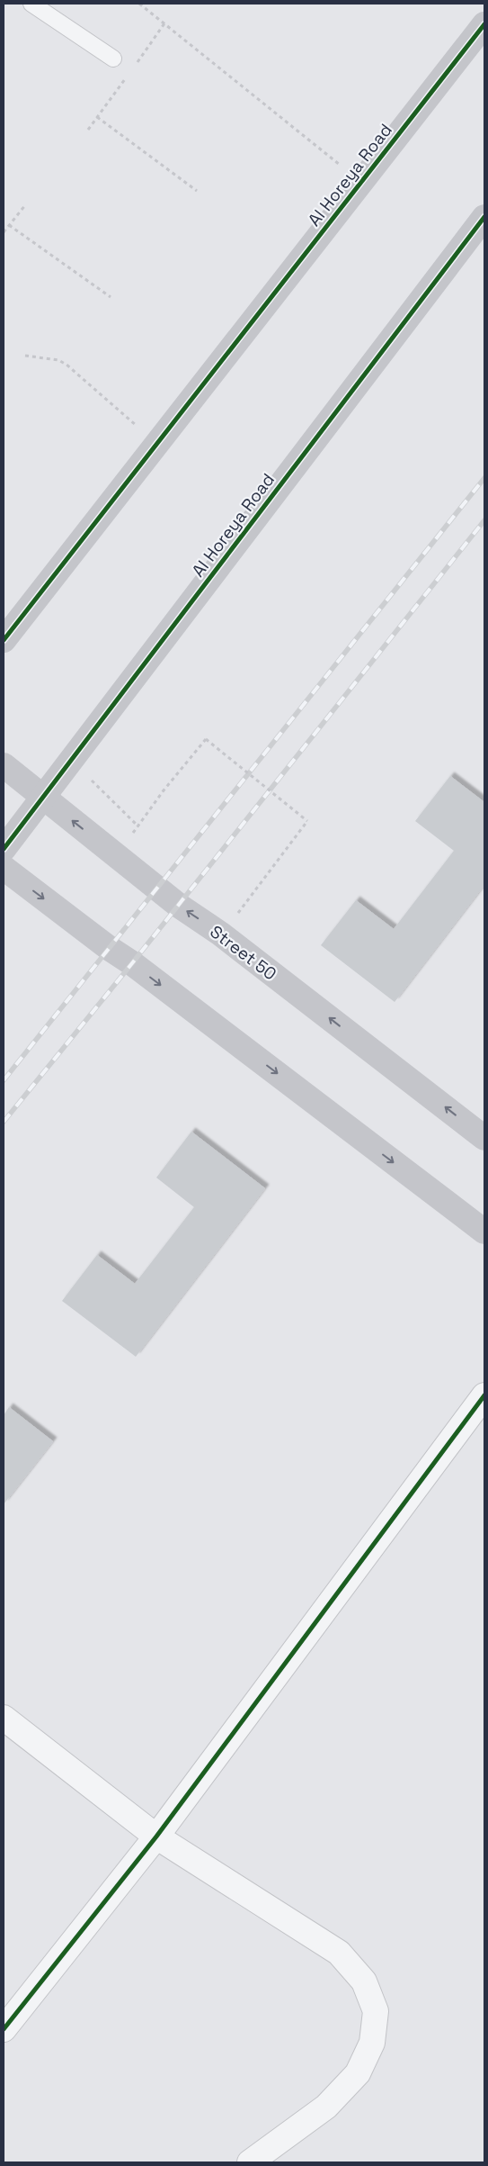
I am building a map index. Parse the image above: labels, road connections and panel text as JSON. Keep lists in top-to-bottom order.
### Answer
{
  "streets": {
    "street": ["Al Horeya Road", "Street 50"]
  },
  "crossings": [
    ["Al Horeya Road", "Street 50"]
  ]
}
